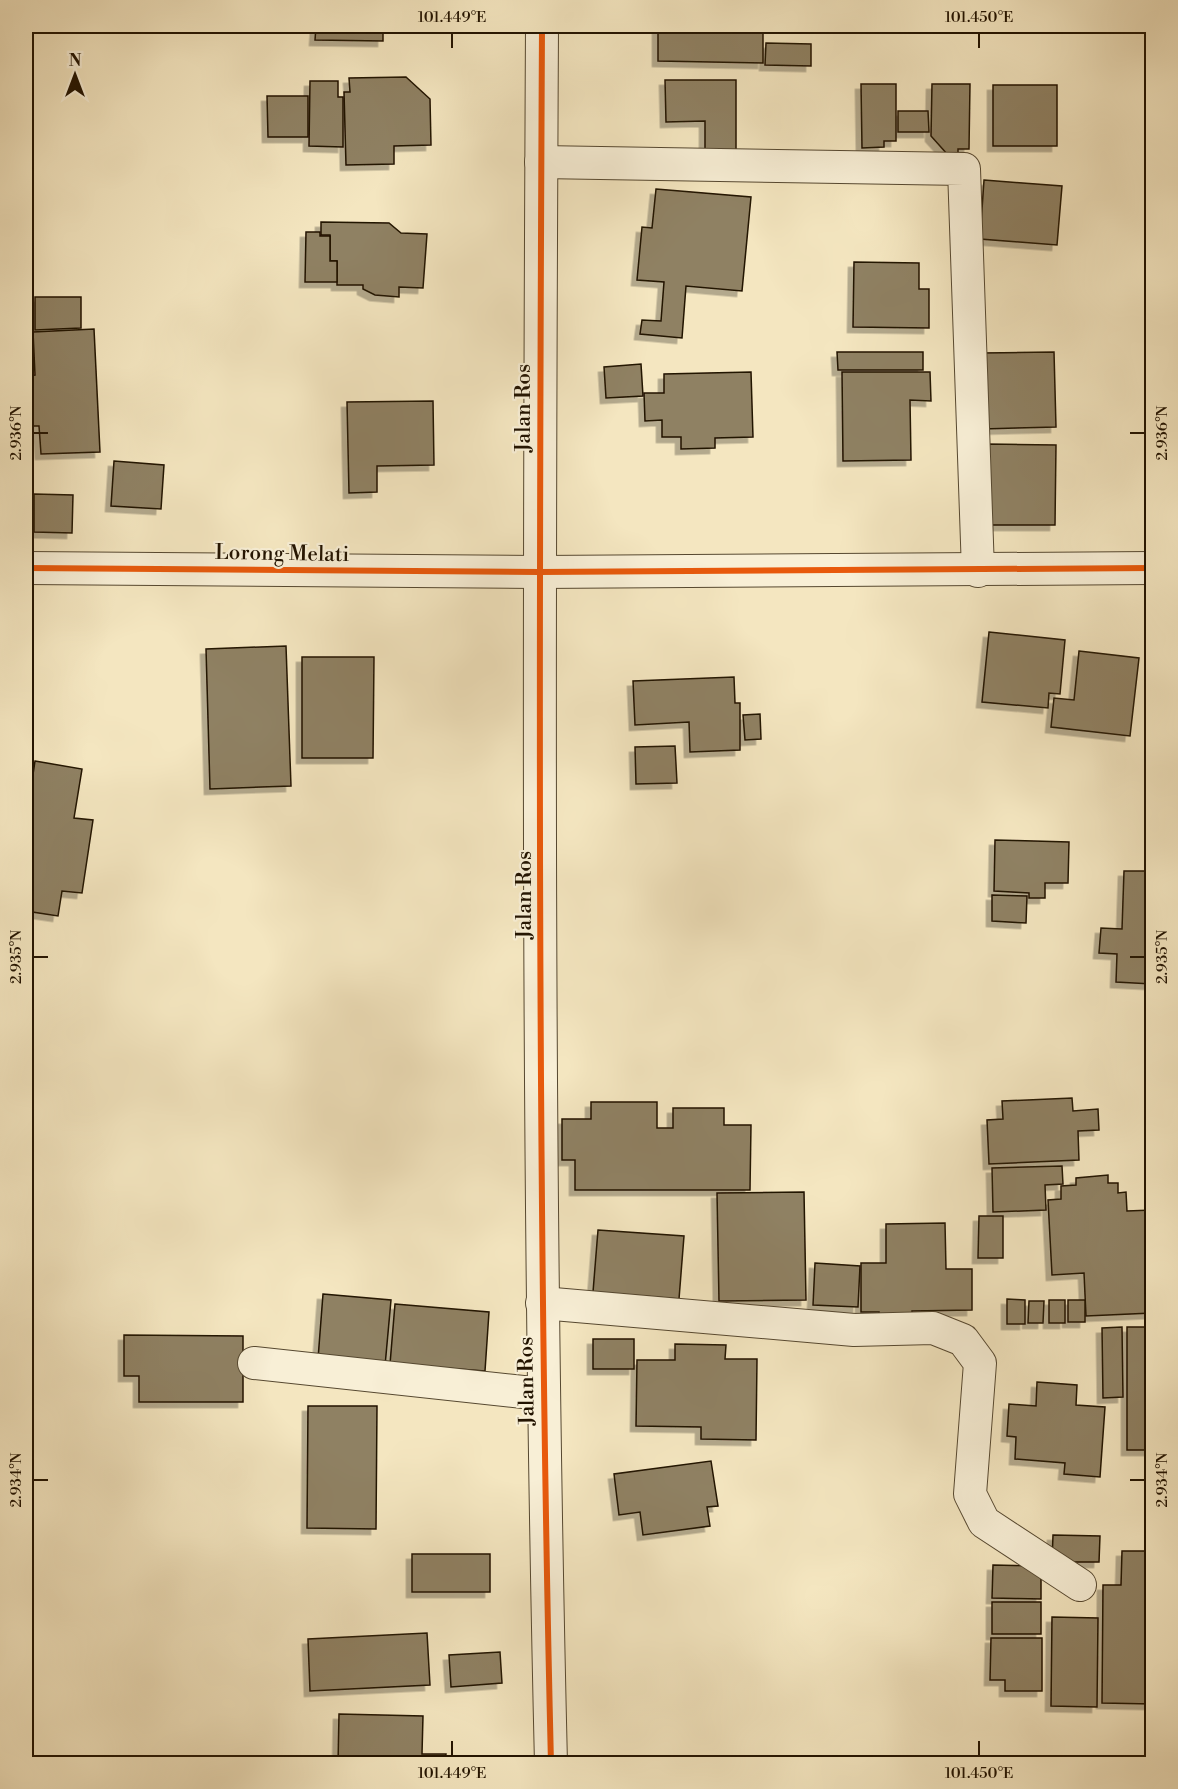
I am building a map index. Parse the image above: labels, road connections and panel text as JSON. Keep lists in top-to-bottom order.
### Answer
{
  "streets": {
    "street": ["Jalan Ros", "Lorong Melati"]
  },
  "crossings": [
    ["Jalan Ros", "Lorong Melati"]
  ],
  "north": "top",
  "coordinates": [
    "101.449°E",
    "101.450°E",
    "2.936°N",
    "2.935°N",
    "2.934°N"
  ]
}
